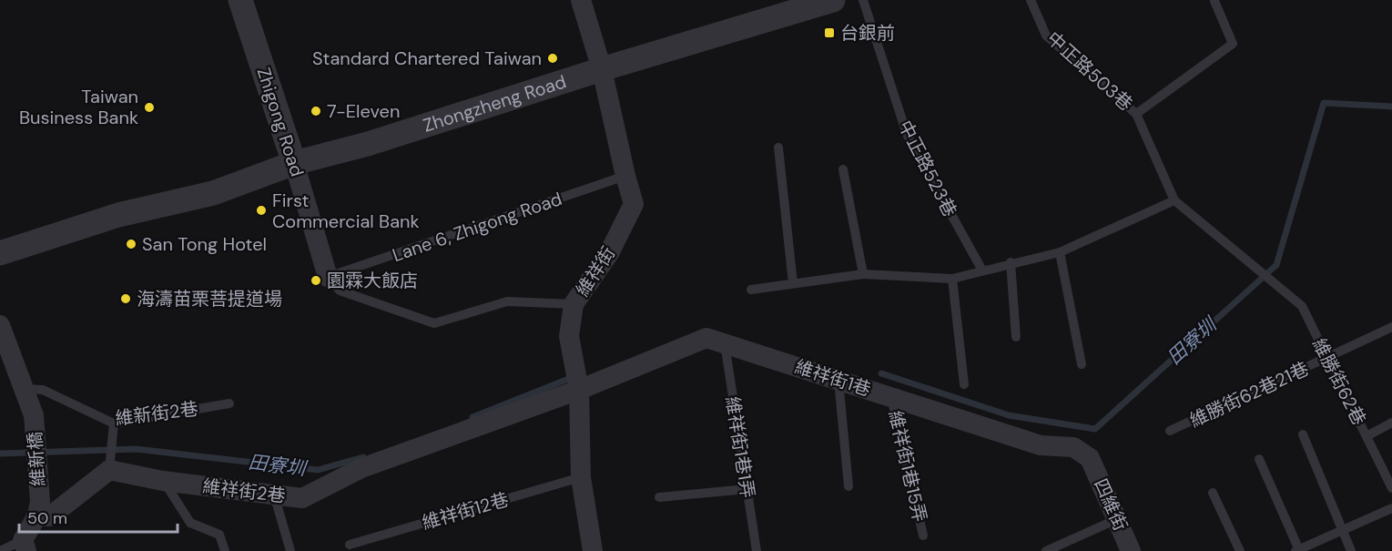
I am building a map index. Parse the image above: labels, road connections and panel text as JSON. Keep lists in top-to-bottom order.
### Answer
{
  "streets": {
    "street": [
      "Zhongzheng Road",
      "Zhigong Road",
      "維祥街",
      "維祥街1巷",
      "維新橋",
      "維祥街2巷",
      "四維街"
    ],
    "lane": [
      "中正路503巷",
      "中正路523巷",
      "Lane 6, Zhigong Road",
      "維勝街62巷",
      "維勝街62巷21巷",
      "維新街2巷",
      "維祥街1巷1弄",
      "維祥街1巷15弄",
      "維祥街12巷"
    ]
  },
  "crossings": [
    ["中正路503巷", "維勝街62巷"],
    ["Zhongzheng Road", "Zhigong Road"],
    ["Zhongzheng Road", "維祥街"],
    ["Zhigong Road", "Lane 6, Zhigong Road"],
    ["Lane 6, Zhigong Road", "維祥街"],
    ["維祥街", "維祥街1巷"],
    ["維祥街", "維祥街2巷"],
    ["維祥街", "維祥街12巷"],
    ["維祥街1巷", "維祥街1巷1弄"],
    ["維祥街1巷", "維祥街1巷15弄"],
    ["維祥街1巷", "維祥街2巷"],
    ["維祥街1巷", "四維街"],
    ["維勝街62巷", "維勝街62巷21巷"],
    ["維新街2巷", "維新橋"]
  ],
  "water": ["田寮圳"],
  "places": {
    "transit": ["台銀前"],
    "other": [
      "Standard Chartered Taiwan",
      "Taiwan Business Bank",
      "7-Eleven",
      "First Commercial Bank",
      "San Tong Hotel",
      "園霖大飯店",
      "海濤苗栗菩提道場"
    ]
  },
  "scale_bar": "50 m"
}
